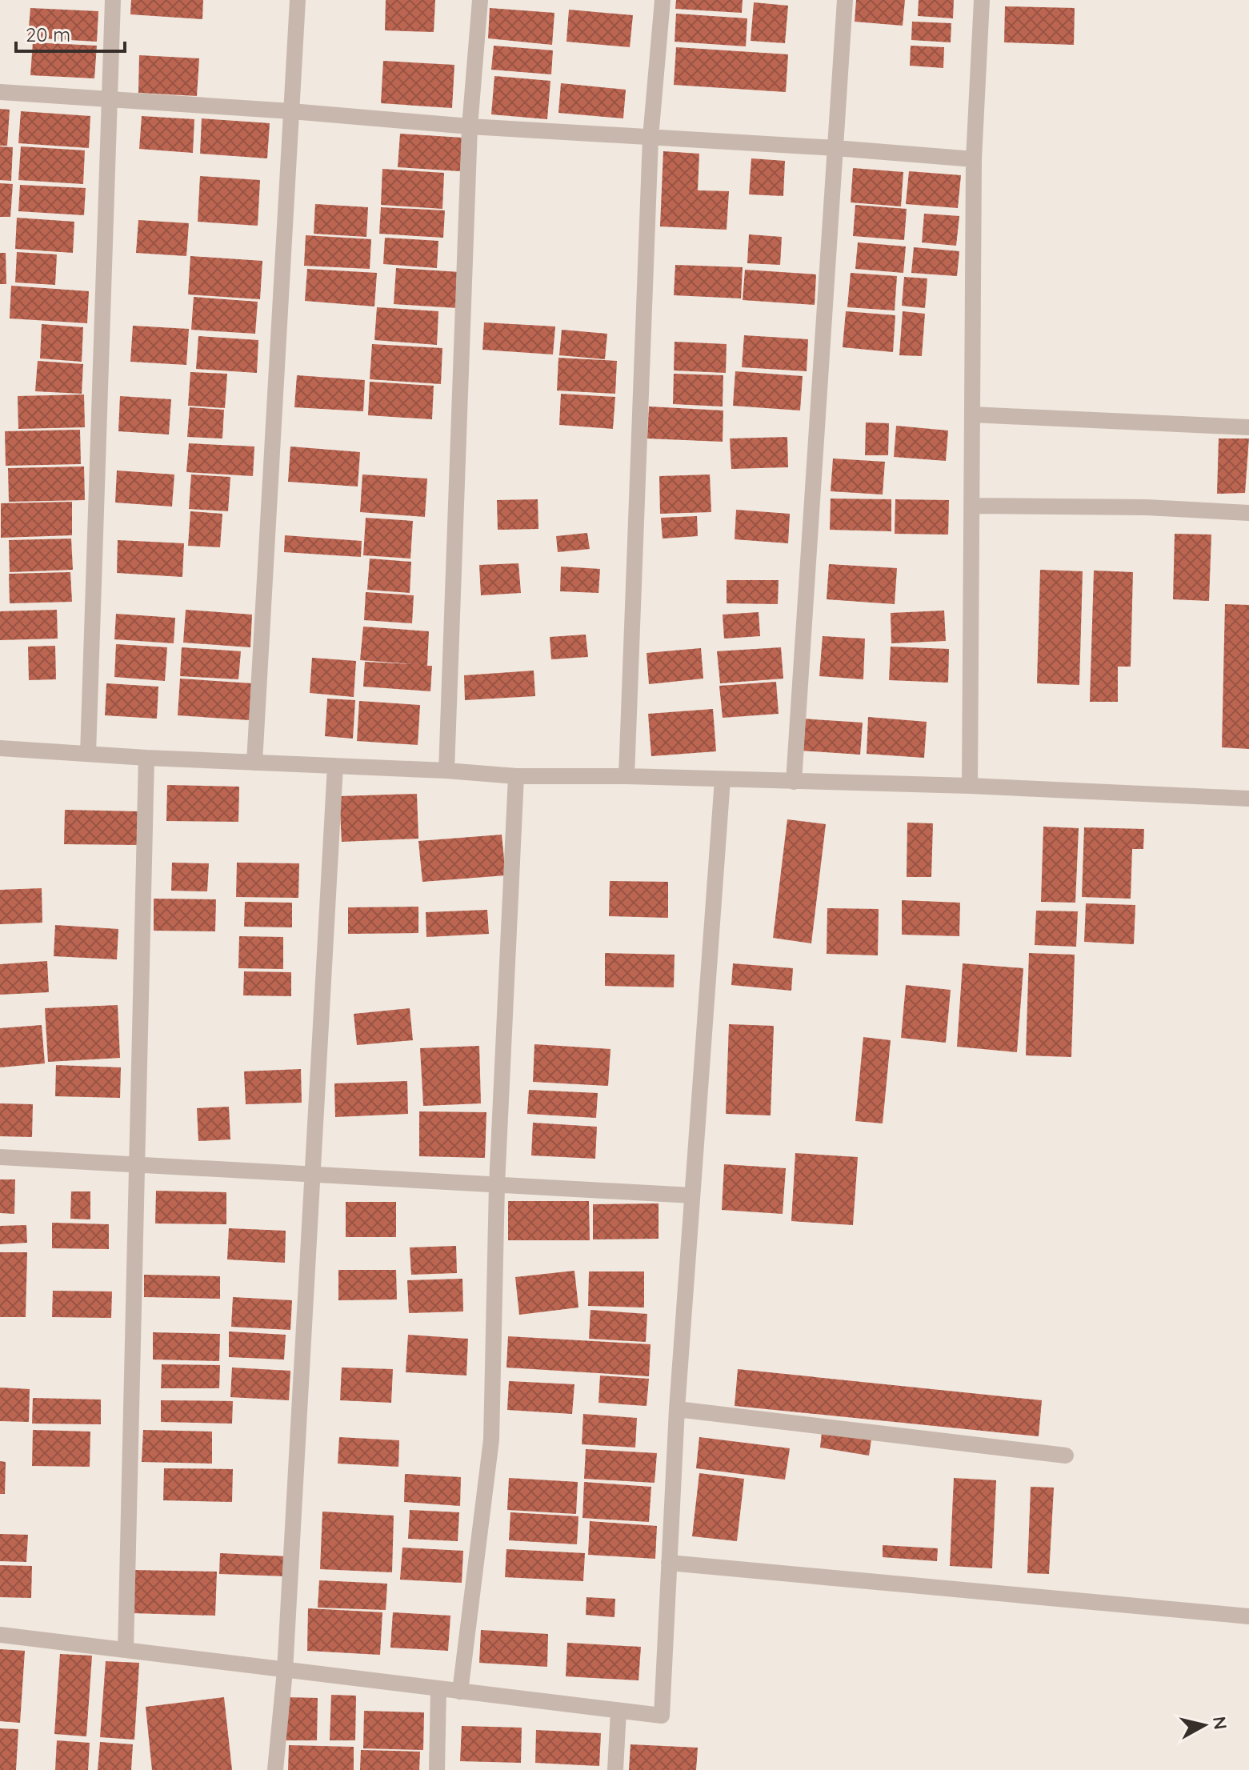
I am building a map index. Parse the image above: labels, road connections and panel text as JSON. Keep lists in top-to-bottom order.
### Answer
{
  "scale_bar": "20 m",
  "north": "right"
}
